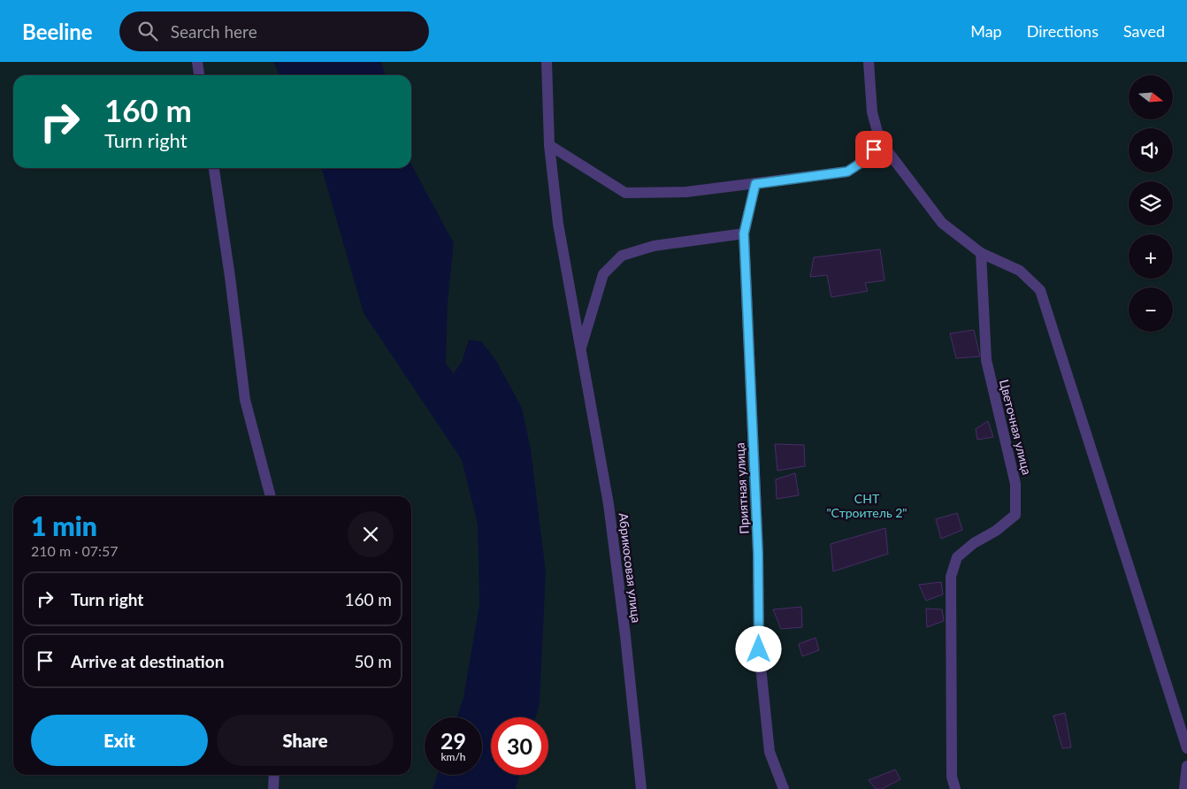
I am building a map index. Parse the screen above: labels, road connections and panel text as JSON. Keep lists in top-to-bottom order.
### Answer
{
  "streets": {
    "street": ["Цветочная улица", "Приятная улица", "Абрикосовая улица"]
  },
  "parks": ["СНТ \"Строитель 2\""],
  "north": "right",
  "page": {
    "header": "Beeline",
    "search": "Search here",
    "nav": ["Map", "Directions", "Saved"],
    "map_buttons": ["+", "−"],
    "turn": ["160 m", "Turn right"],
    "heading": ["1 min", "210 m · 07:57"],
    "list": [
      {
        "name": "Turn right",
        "value": "160 m"
      },
      {
        "name": "Arrive at destination",
        "value": "50 m"
      }
    ],
    "buttons": ["Exit", "Share"],
    "speed": "29 km/h",
    "limit": "30"
  }
}
